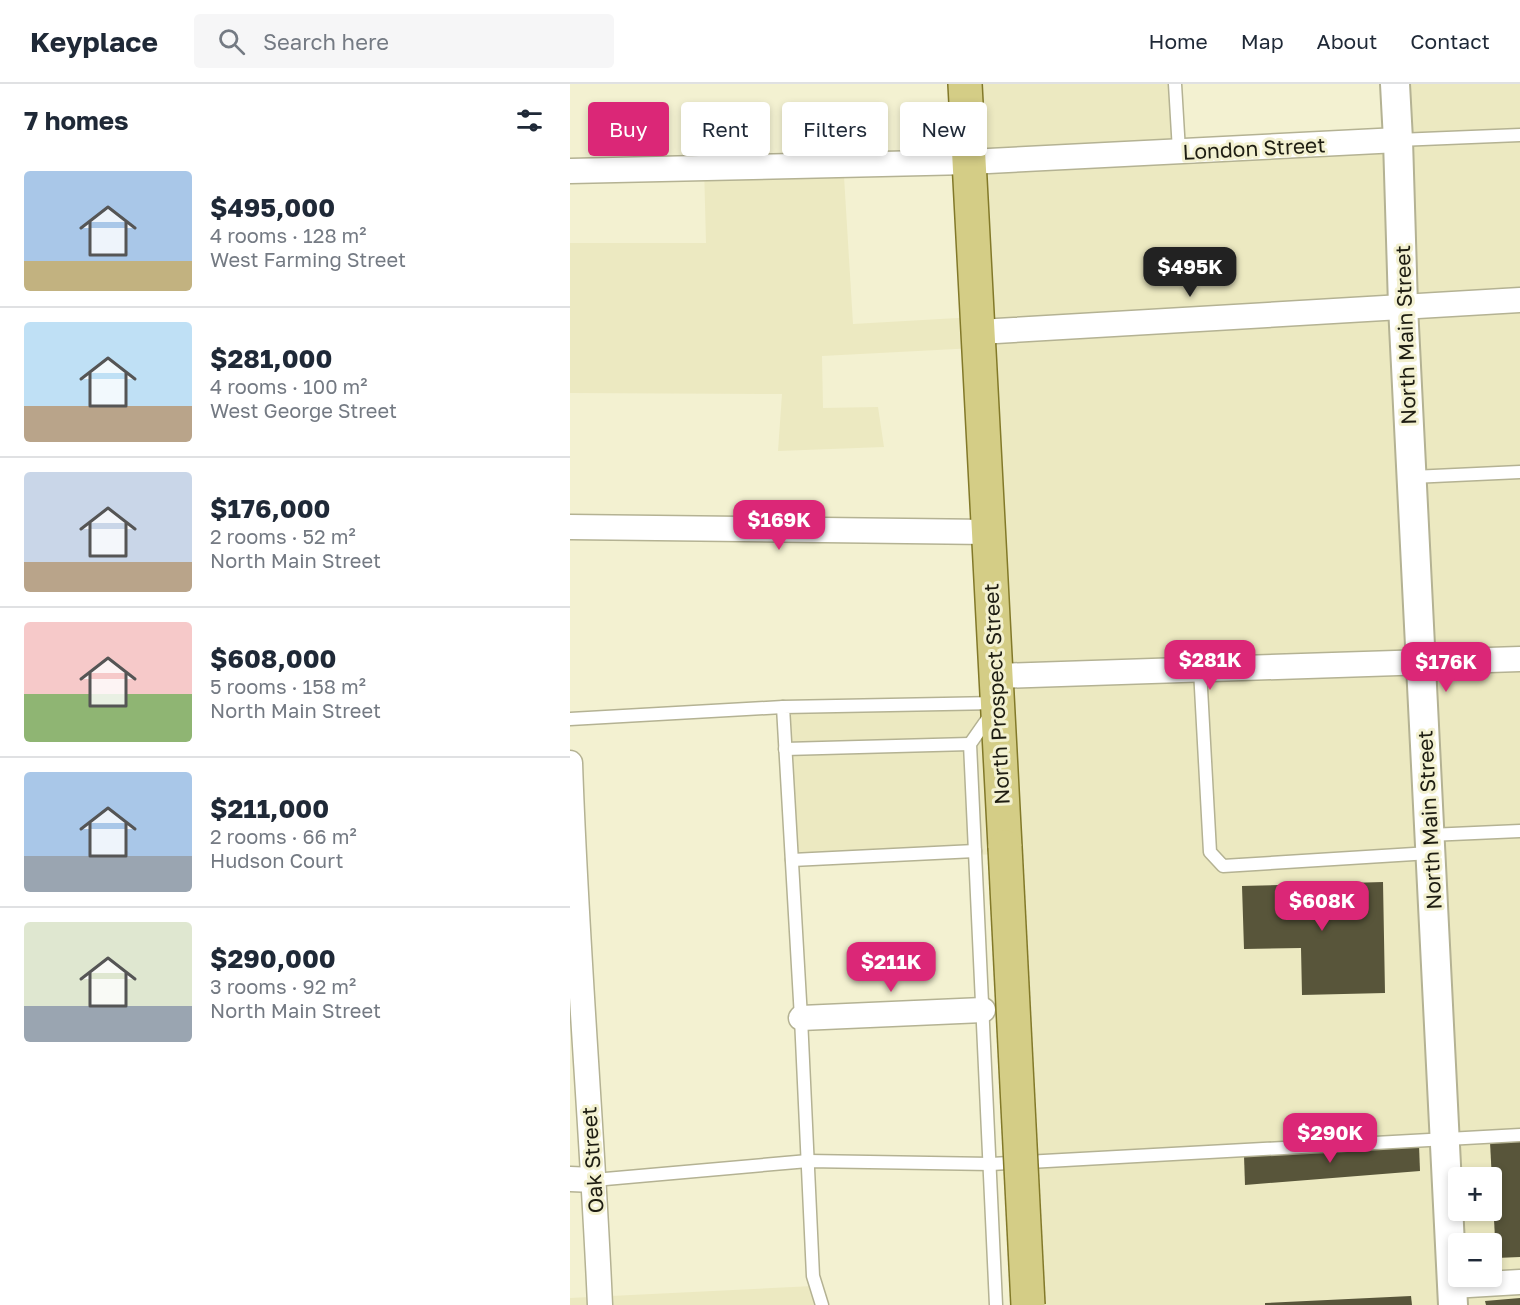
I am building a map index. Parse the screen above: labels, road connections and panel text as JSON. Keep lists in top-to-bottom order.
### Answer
{
  "streets": {
    "main road": ["North Prospect Street"],
    "street": ["London Street", "North Main Street", "Oak Street"]
  },
  "crossings": [
    ["London Street", "North Main Street"],
    ["London Street", "North Prospect Street"]
  ],
  "page": {
    "header": "Keyplace",
    "search": "Search here",
    "nav": [
      "Home",
      "Map",
      "About",
      "Contact"
    ],
    "heading": "7 homes",
    "chip": [
      "Buy",
      "Rent",
      "Filters",
      "New"
    ],
    "list": [
      {
        "name": "$495,000",
        "note": "4 rooms · 128 m² · West Farming Street"
      },
      {
        "name": "$281,000",
        "note": "4 rooms · 100 m² · West George Street"
      },
      {
        "name": "$176,000",
        "note": "2 rooms · 52 m² · North Main Street"
      },
      {
        "name": "$608,000",
        "note": "5 rooms · 158 m² · North Main Street"
      },
      {
        "name": "$211,000",
        "note": "2 rooms · 66 m² · Hudson Court"
      },
      {
        "name": "$290,000",
        "note": "3 rooms · 92 m² · North Main Street"
      }
    ],
    "price": [
      "$495K",
      "$169K",
      "$281K",
      "$176K",
      "$608K",
      "$211K",
      "$290K"
    ],
    "map_buttons": ["+", "−"]
  }
}
